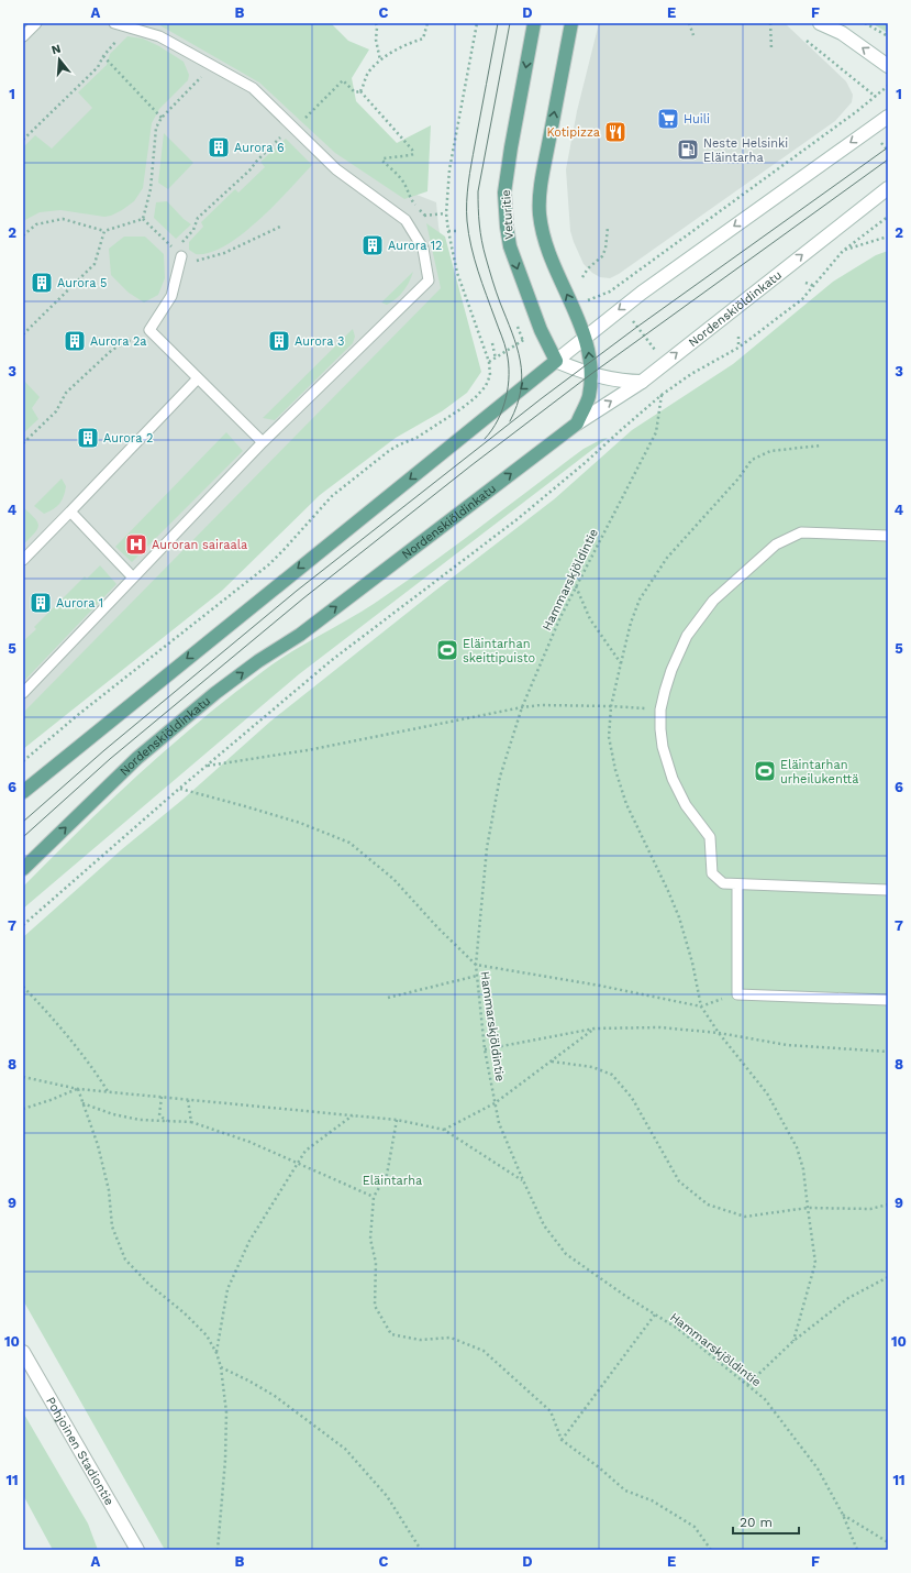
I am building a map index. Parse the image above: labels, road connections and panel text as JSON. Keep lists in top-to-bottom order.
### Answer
{
  "streets": {
    "main road": ["Veturitie", "Nordenskiöldinkatu", "Pohjoinen Stadiontie"],
    "path": ["Hammarskjöldintie"]
  },
  "parks": ["Eläintarha"],
  "places": {
    "supermarket": ["Huili"],
    "restaurant": ["Kotipizza"],
    "building": [
      "Aurora 6",
      "Aurora 12",
      "Aurora 5",
      "Aurora 2a",
      "Aurora 3",
      "Aurora 2",
      "Aurora 1"
    ],
    "fuel station": ["Neste Helsinki Eläintarha"],
    "hospital": ["Auroran sairaala"],
    "sports": ["Eläintarhan skeittipuisto", "Eläintarhan urheilukenttä"]
  },
  "scale_bar": "20 m",
  "north": "top",
  "grid": {
    "columns": [
      "A",
      "B",
      "C",
      "D",
      "E",
      "F"
    ],
    "rows": [
      "1",
      "2",
      "3",
      "4",
      "5",
      "6",
      "7",
      "8",
      "9",
      "10",
      "11"
    ]
  }
}
